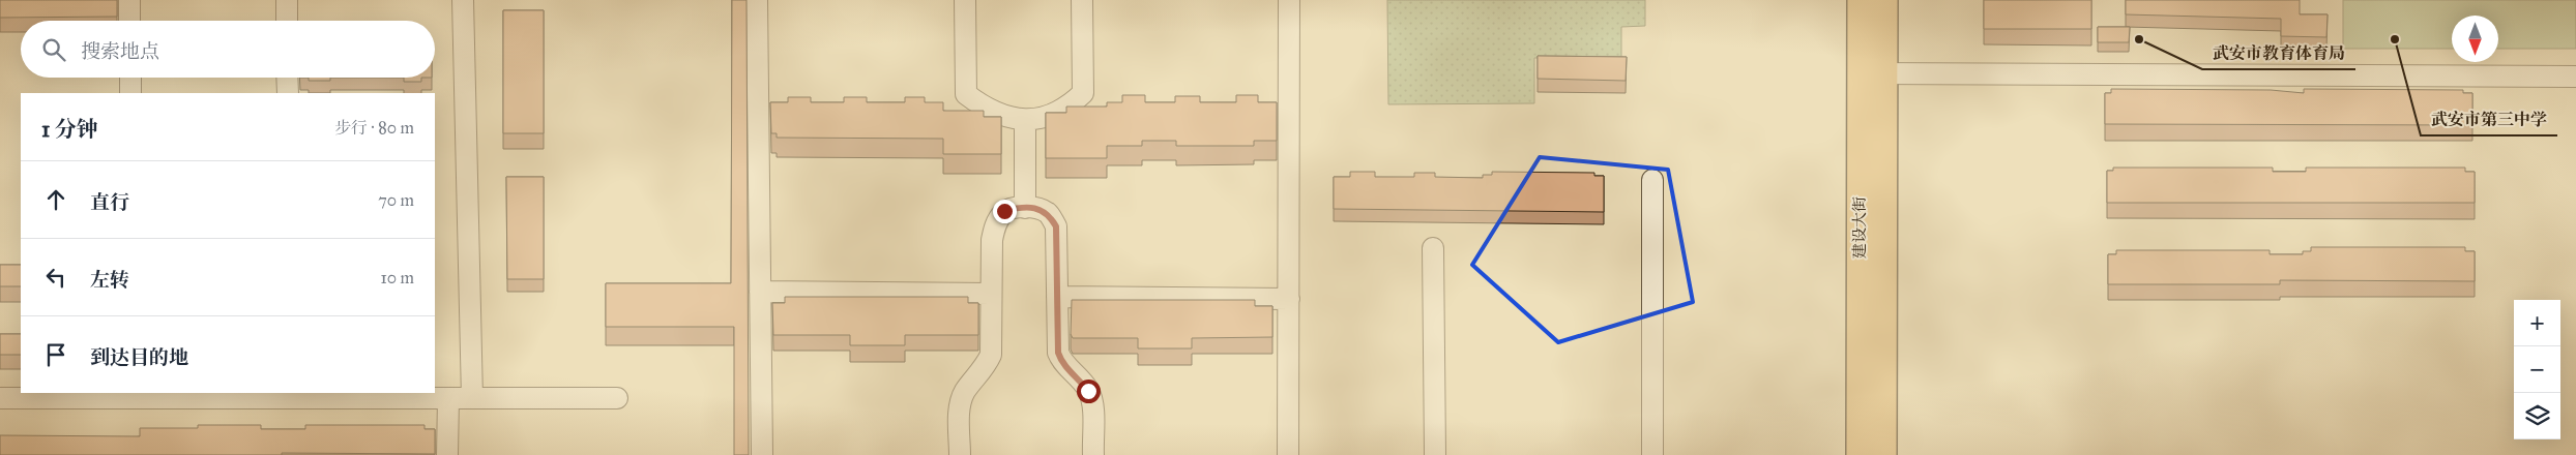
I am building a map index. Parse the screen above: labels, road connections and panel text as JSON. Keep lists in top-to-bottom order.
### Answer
{
  "streets": {
    "main road": ["建设大街"]
  },
  "places": ["武安市教育体育局", "武安市第三中学"],
  "north": "bottom",
  "page": {
    "search": "搜索地点",
    "heading": ["1 分钟", "步行 · 80 m"],
    "list": [
      ["直行", "70 m"],
      ["左转", "10 m"],
      "到达目的地"
    ],
    "map_buttons": ["+", "−"]
  }
}
